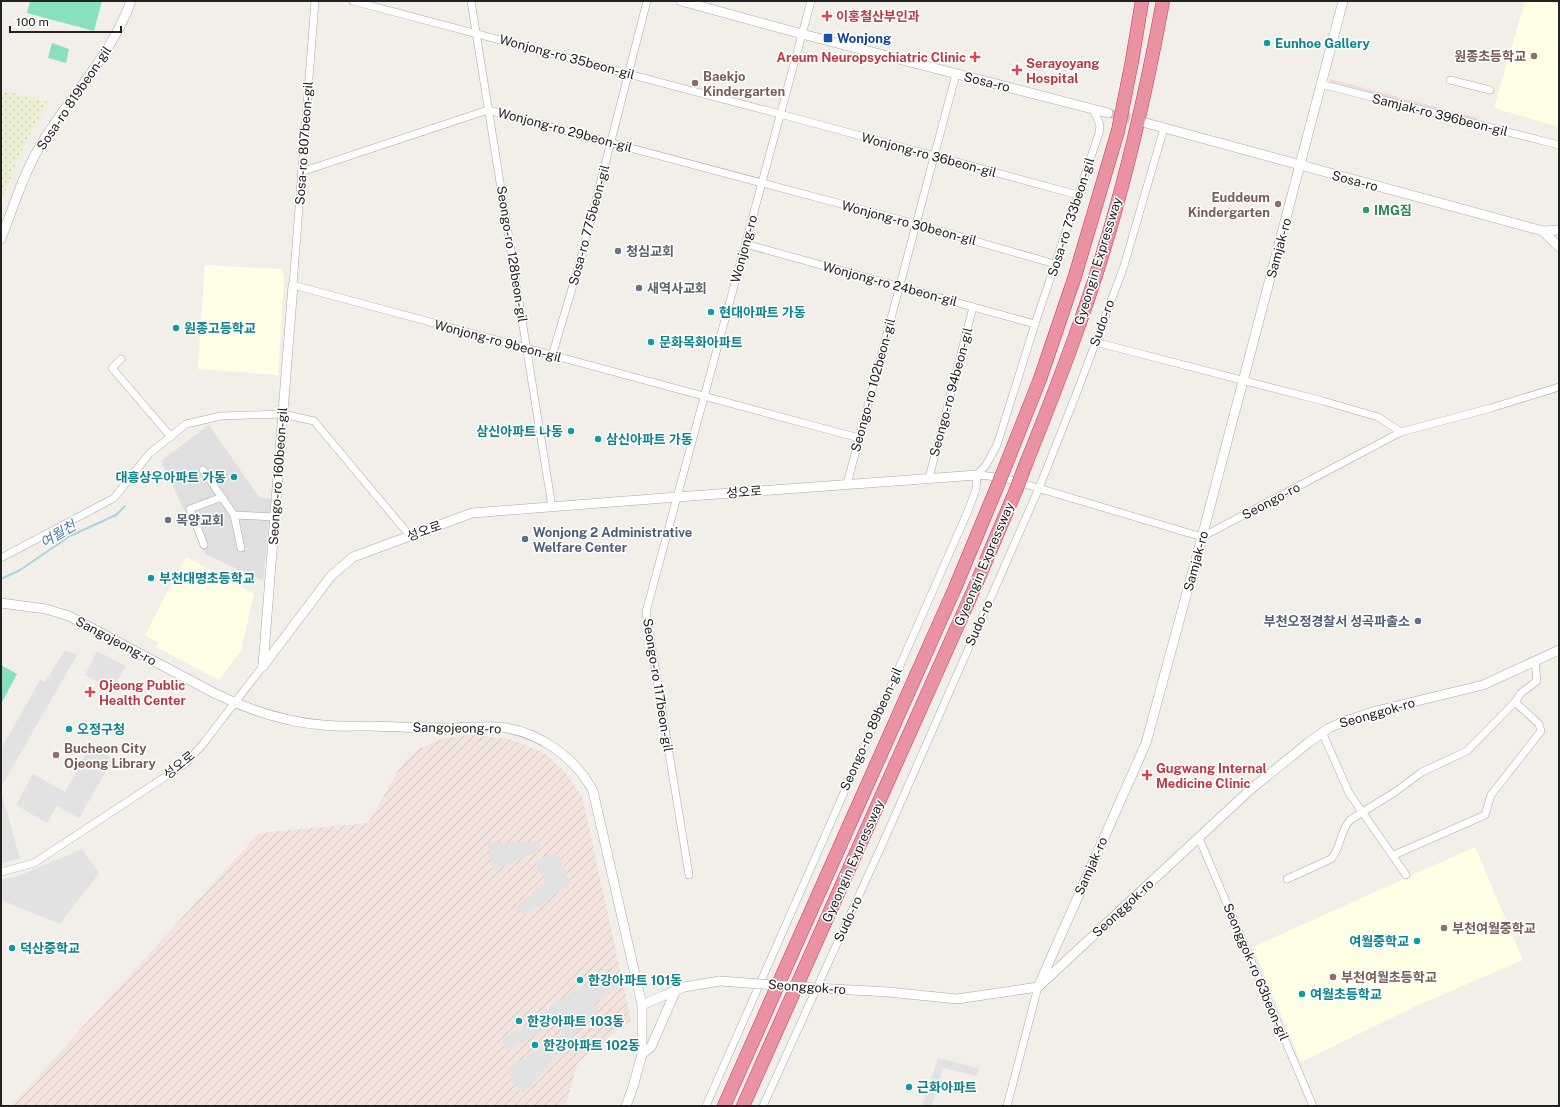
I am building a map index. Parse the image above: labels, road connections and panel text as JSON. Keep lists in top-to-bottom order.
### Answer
{
  "streets": {
    "highway": ["Gyeongin Expressway"],
    "street": [
      "Wonjong-ro 35beon-gil",
      "Sosa-ro",
      "Sosa-ro 819beon-gil",
      "Samjak-ro 396beon-gil",
      "Wonjong-ro 29beon-gil",
      "Sosa-ro 807beon-gil",
      "Wonjong-ro 36beon-gil",
      "Sosa-ro 733beon-gil",
      "Wonjong-ro 30beon-gil",
      "Sosa-ro 775beon-gil",
      "Samjak-ro",
      "Wonjong-ro",
      "Seongo-ro 128beon-gil",
      "Wonjong-ro 24beon-gil",
      "Sudo-ro",
      "Wonjong-ro 9beon-gil",
      "Seongo-ro 102beon-gil",
      "Seongo-ro 94beon-gil",
      "Seongo-ro 160beon-gil",
      "성오로",
      "Seongo-ro",
      "Sangojeong-ro",
      "Seongo-ro 117beon-gil",
      "Seonggok-ro",
      "Seongo-ro 89beon-gil",
      "Seonggok-ro 63beon-gil"
    ]
  },
  "crossings": [
    ["Wonjong-ro 35beon-gil", "Wonjong-ro 36beon-gil"],
    ["Wonjong-ro 35beon-gil", "Sosa-ro 775beon-gil"],
    ["Wonjong-ro 35beon-gil", "Wonjong-ro"],
    ["Wonjong-ro 35beon-gil", "Seongo-ro 128beon-gil"],
    ["Sosa-ro", "Sosa-ro 733beon-gil"],
    ["Sosa-ro", "Samjak-ro"],
    ["Sosa-ro", "Wonjong-ro"],
    ["Sosa-ro", "Sudo-ro"],
    ["Sosa-ro", "Seongo-ro 102beon-gil"],
    ["Samjak-ro 396beon-gil", "Samjak-ro"],
    ["Wonjong-ro 29beon-gil", "Sosa-ro 807beon-gil"],
    ["Wonjong-ro 29beon-gil", "Wonjong-ro 30beon-gil"],
    ["Wonjong-ro 29beon-gil", "Sosa-ro 775beon-gil"],
    ["Wonjong-ro 29beon-gil", "Wonjong-ro"],
    ["Wonjong-ro 29beon-gil", "Seongo-ro 128beon-gil"],
    ["Sosa-ro 807beon-gil", "Wonjong-ro 9beon-gil"],
    ["Sosa-ro 807beon-gil", "Seongo-ro 160beon-gil"],
    ["Wonjong-ro 36beon-gil", "Sosa-ro 733beon-gil"],
    ["Wonjong-ro 36beon-gil", "Wonjong-ro"],
    ["Wonjong-ro 36beon-gil", "Seongo-ro 102beon-gil"],
    ["Sosa-ro 733beon-gil", "Wonjong-ro 30beon-gil"],
    ["Sosa-ro 733beon-gil", "Wonjong-ro 24beon-gil"],
    ["Sosa-ro 733beon-gil", "성오로"],
    ["Sosa-ro 733beon-gil", "Seongo-ro 89beon-gil"],
    ["Wonjong-ro 30beon-gil", "Wonjong-ro"],
    ["Wonjong-ro 30beon-gil", "Seongo-ro 102beon-gil"],
    ["Sosa-ro 775beon-gil", "Wonjong-ro 9beon-gil"],
    ["Samjak-ro", "Seongo-ro"],
    ["Samjak-ro", "Seonggok-ro"],
    ["Wonjong-ro", "Wonjong-ro 24beon-gil"],
    ["Wonjong-ro", "Wonjong-ro 9beon-gil"],
    ["Wonjong-ro", "성오로"],
    ["Wonjong-ro", "Seongo-ro 117beon-gil"],
    ["Seongo-ro 128beon-gil", "Wonjong-ro 9beon-gil"],
    ["Seongo-ro 128beon-gil", "성오로"],
    ["Wonjong-ro 24beon-gil", "Seongo-ro 102beon-gil"],
    ["Wonjong-ro 24beon-gil", "Seongo-ro 94beon-gil"],
    ["Sudo-ro", "Seonggok-ro"],
    ["Wonjong-ro 9beon-gil", "Seongo-ro 102beon-gil"],
    ["Wonjong-ro 9beon-gil", "Seongo-ro 160beon-gil"],
    ["Seongo-ro 102beon-gil", "성오로"],
    ["Seongo-ro 94beon-gil", "성오로"],
    ["Seongo-ro 160beon-gil", "성오로"],
    ["성오로", "Sangojeong-ro"],
    ["성오로", "Seongo-ro 117beon-gil"],
    ["성오로", "Seongo-ro 89beon-gil"],
    ["Sangojeong-ro", "Seonggok-ro"],
    ["Seonggok-ro", "Seonggok-ro 63beon-gil"]
  ],
  "water": ["여월천"],
  "places": {
    "health": [
      "이홍철산부인과",
      "Areum Neuropsychiatric Clinic",
      "Serayoyang Hospital",
      "Ojeong Public Health Center",
      "Gugwang Internal Medicine Clinic"
    ],
    "transit": ["Wonjong"],
    "other": [
      "Eunhoe Gallery",
      "원종초등학교",
      "Baekjo Kindergarten",
      "Euddeum Kindergarten",
      "IMG짐",
      "청심교회",
      "새역사교회",
      "현대아파트 가동",
      "원종고등학교",
      "문화목화아파트",
      "삼신아파트 나동",
      "삼신아파트 가동",
      "대흥상우아파트 가동",
      "목양교회",
      "Wonjong 2 Administrative Welfare Center",
      "부천대명초등학교",
      "부천오정경찰서 성곡파출소",
      "오정구청",
      "Bucheon City Ojeong Library",
      "부천여월중학교",
      "여월중학교",
      "덕산중학교",
      "부천여월초등학교",
      "한강아파트 101동",
      "여월초등학교",
      "한강아파트 103동",
      "한강아파트 102동",
      "근화아파트"
    ]
  },
  "scale_bar": "100 m"
}
